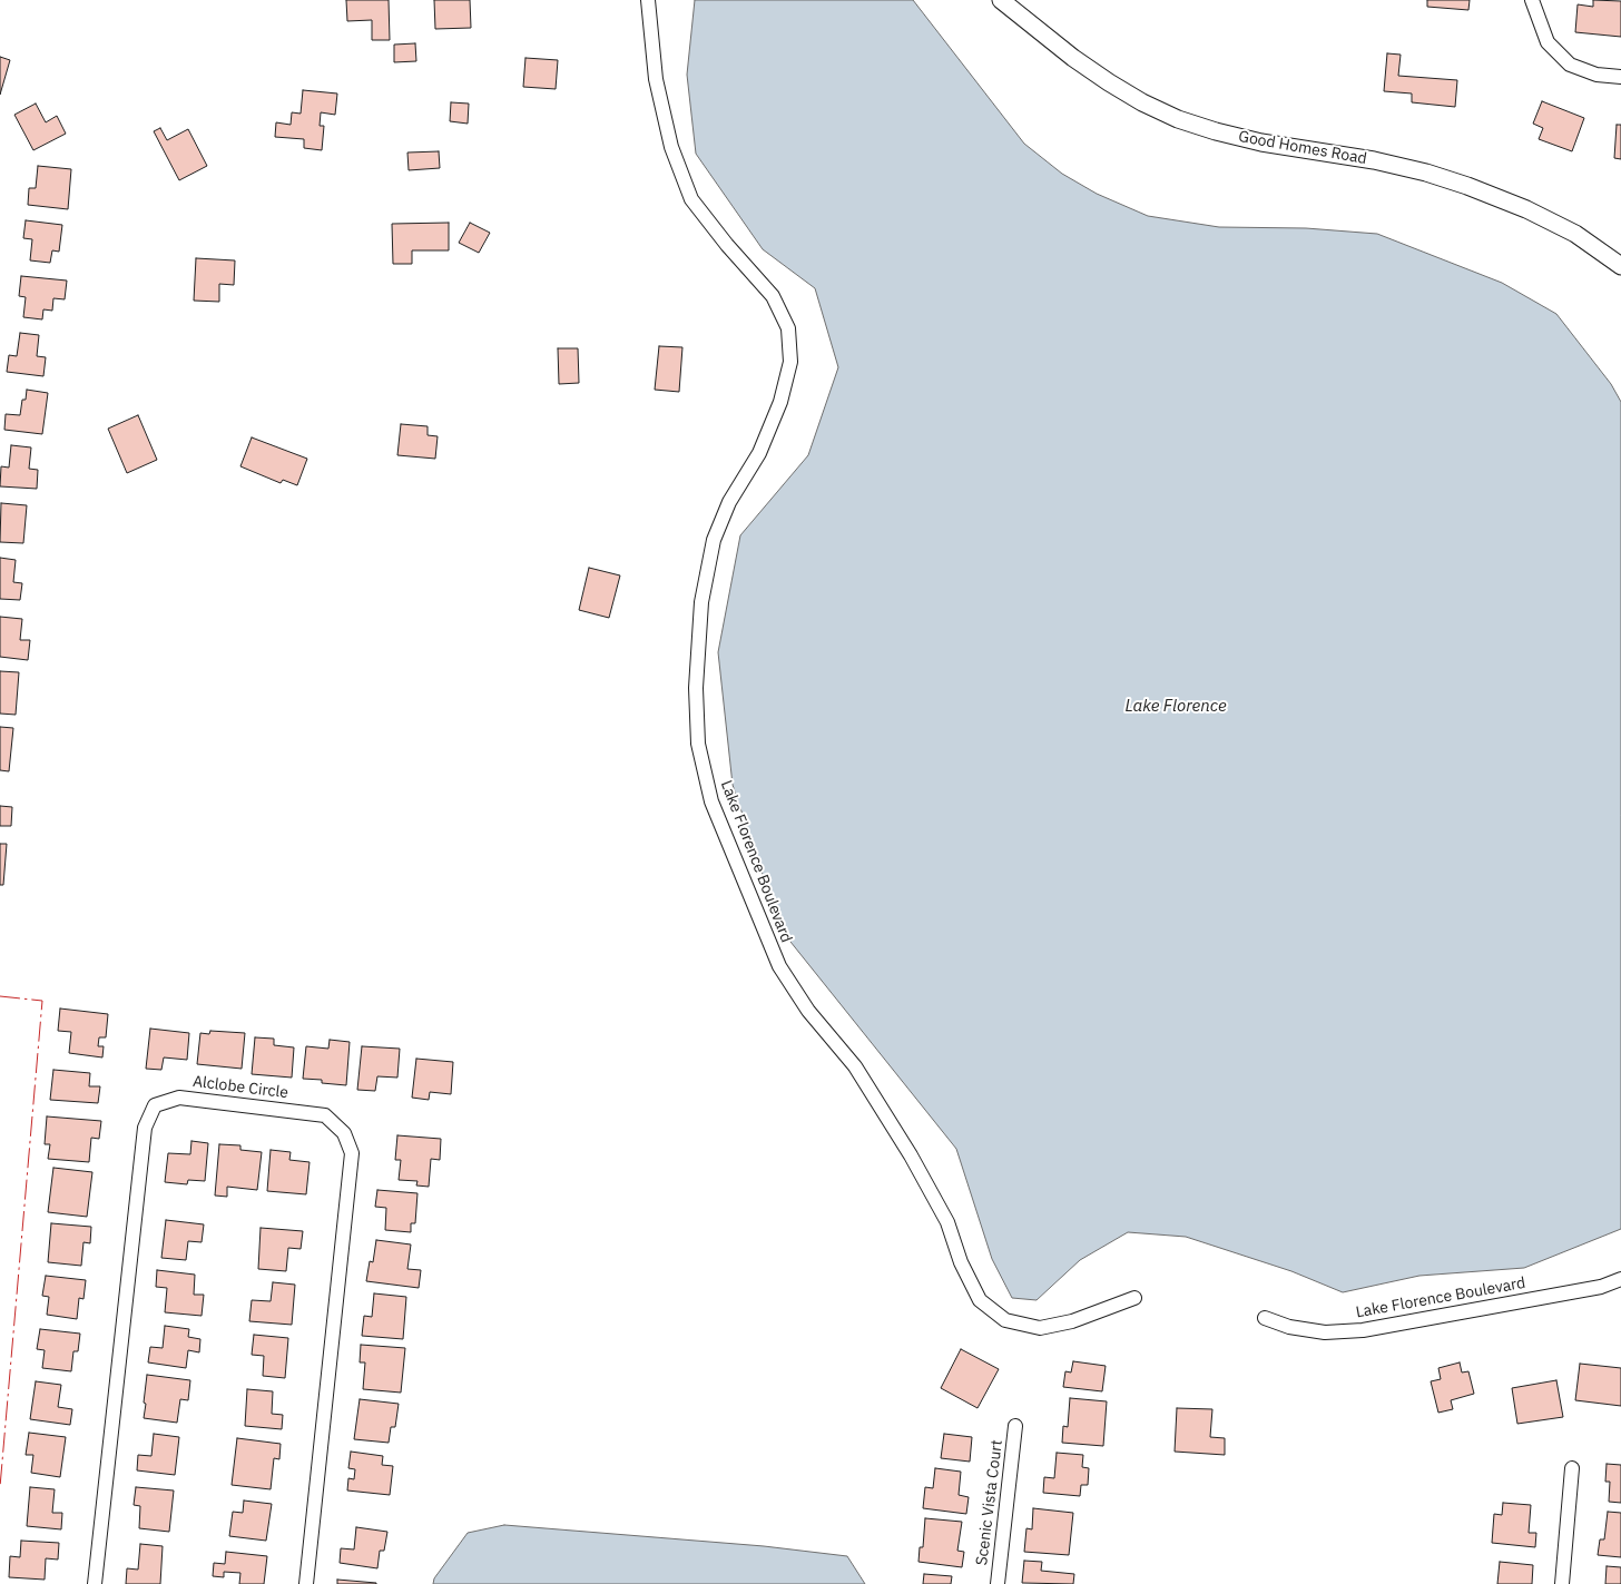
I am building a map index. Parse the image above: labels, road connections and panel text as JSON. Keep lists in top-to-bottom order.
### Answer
{
  "streets": {
    "street": [
      "Good Homes Road",
      "Lake Florence Boulevard",
      "Alclobe Circle",
      "Scenic Vista Court"
    ]
  },
  "water": ["Lake Florence"]
}
